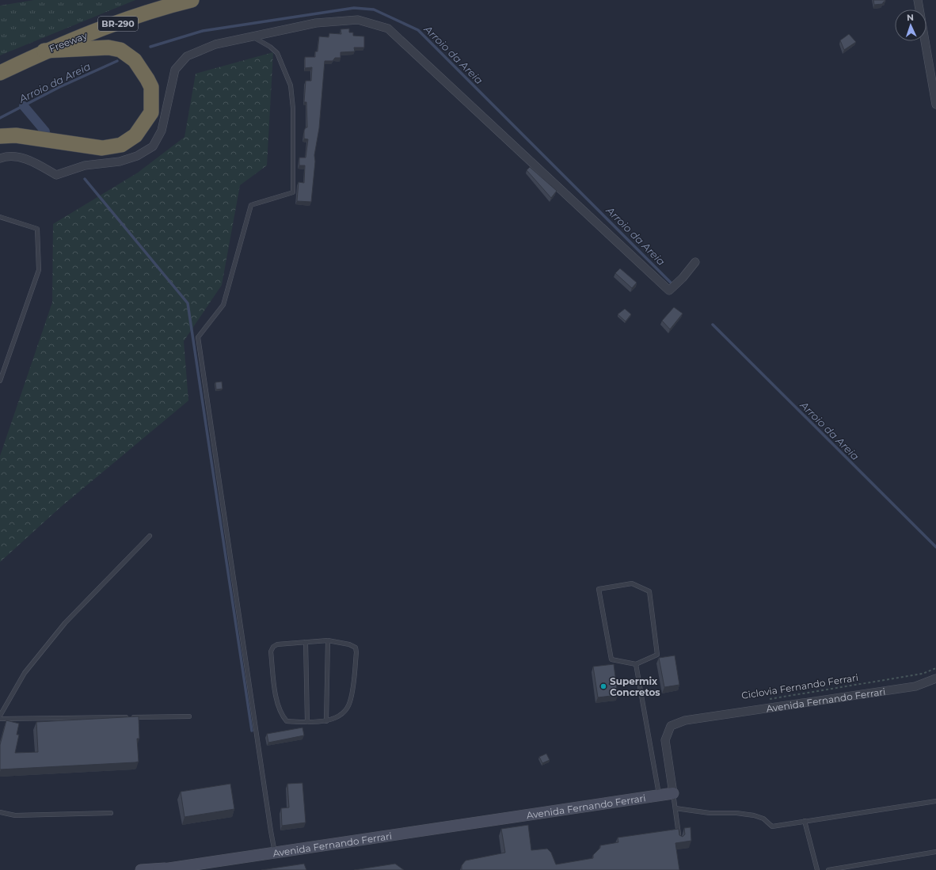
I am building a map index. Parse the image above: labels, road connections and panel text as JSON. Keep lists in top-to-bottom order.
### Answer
{
  "streets": {
    "highway": ["BR-290", "Freeway"],
    "street": ["Avenida Fernando Ferrari"],
    "path": ["Ciclovia Fernando Ferrari"]
  },
  "water": ["Arroio da Areia"],
  "places": ["Supermix Concretos"],
  "north": "top"
}
